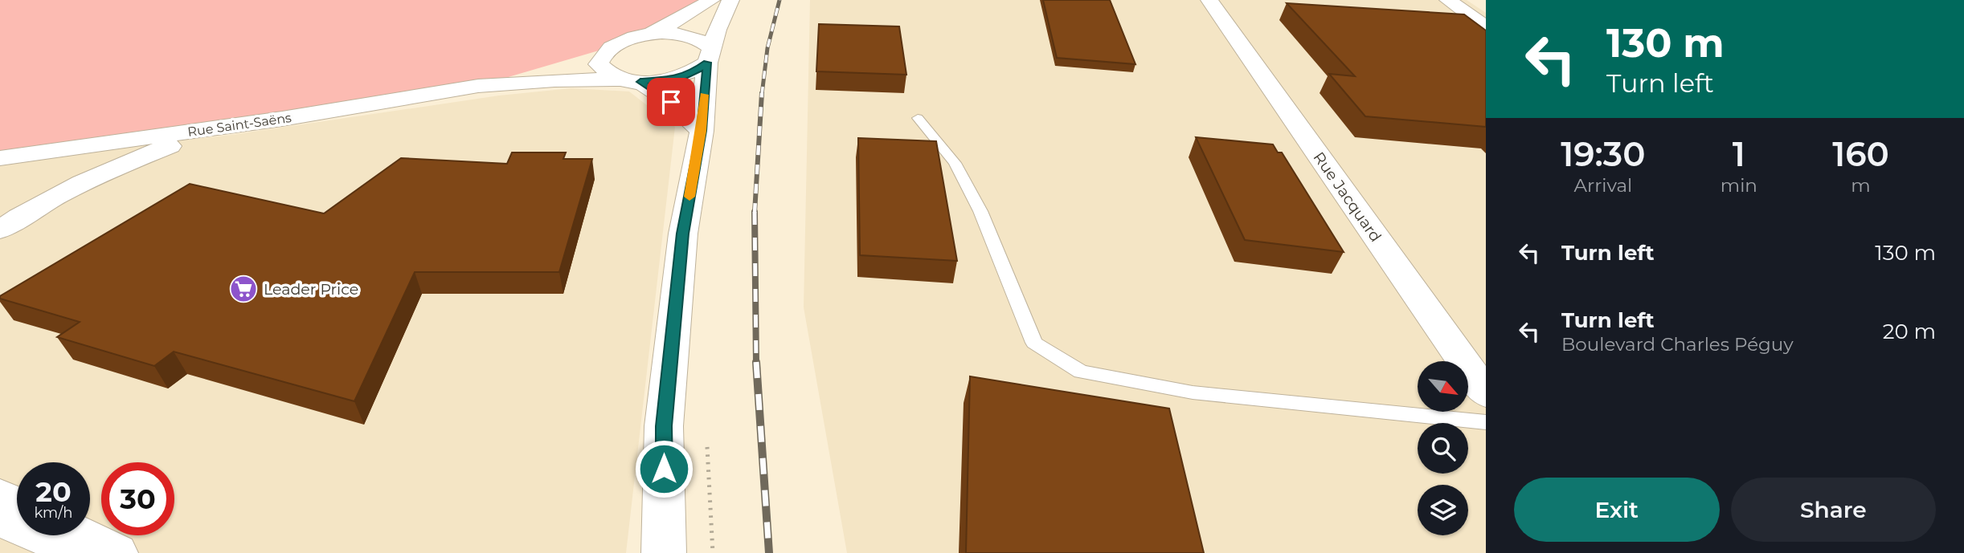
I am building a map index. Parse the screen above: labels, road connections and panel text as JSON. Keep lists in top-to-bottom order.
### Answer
{
  "streets": {
    "street": ["Rue Saint-Saëns", "Rue Jacquard"]
  },
  "places": {
    "supermarket": ["Leader Price"]
  },
  "north": "bottom right",
  "page": {
    "turn": ["130 m", "Turn left"],
    "eta": [
      "19:30",
      "Arrival",
      "1",
      "min",
      "160",
      "m"
    ],
    "list": [
      {
        "name": "Turn left",
        "value": "130 m"
      },
      {
        "name": "Turn left",
        "note": "Boulevard Charles Péguy",
        "value": "20 m"
      }
    ],
    "speed": "20 km/h",
    "limit": "30",
    "buttons": ["Exit", "Share"]
  }
}
